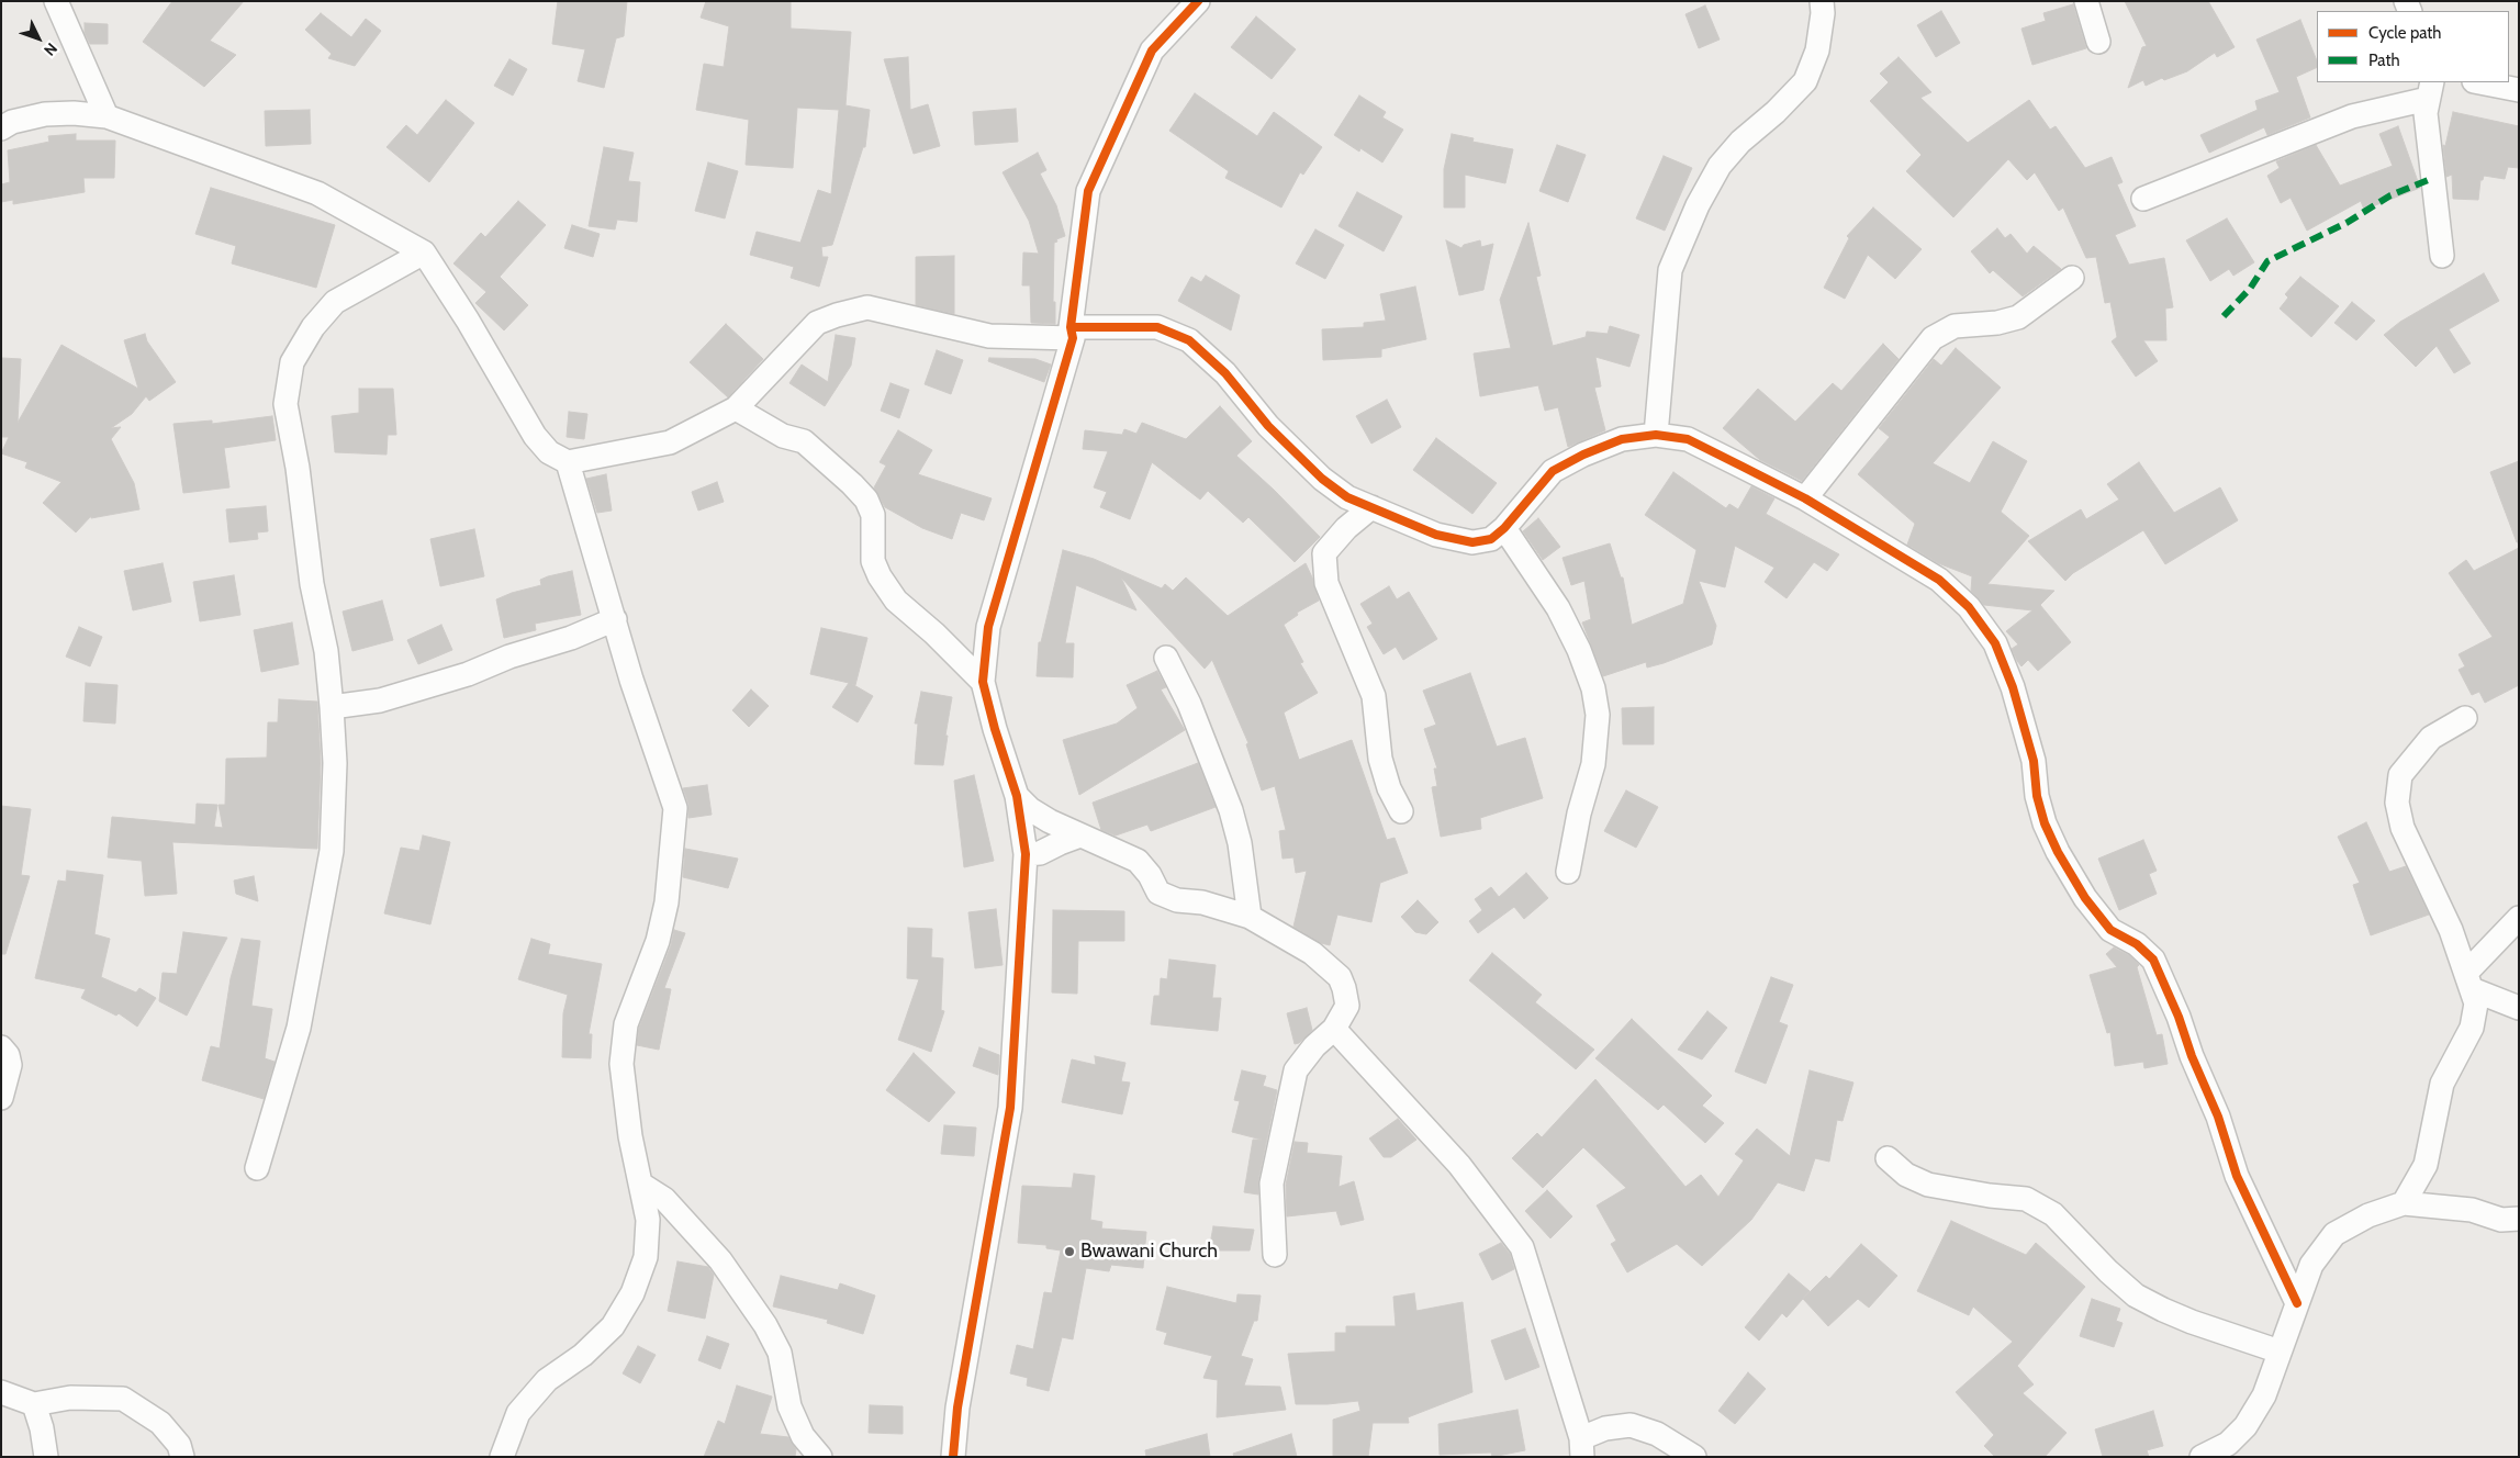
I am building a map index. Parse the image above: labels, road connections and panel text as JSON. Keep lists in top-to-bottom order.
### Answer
{
  "places": ["Bwawani Church"],
  "legend": ["Cycle path", "Path"],
  "north": "bottom right"
}
